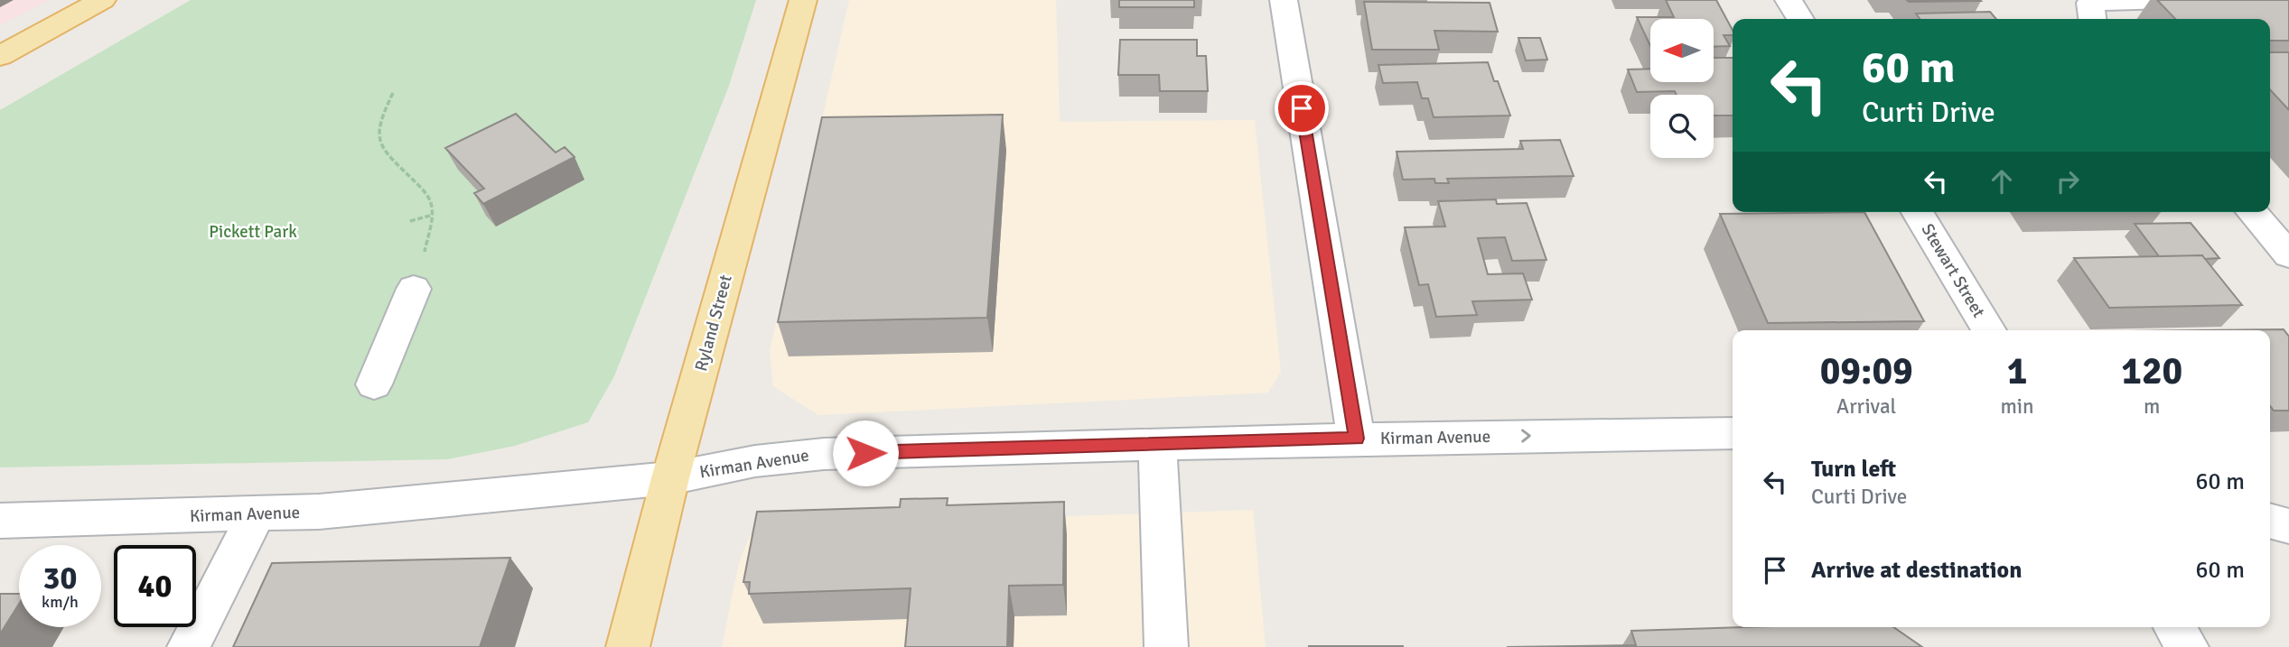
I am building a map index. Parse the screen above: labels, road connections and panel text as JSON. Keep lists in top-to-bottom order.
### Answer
{
  "streets": {
    "main road": ["Ryland Street"],
    "street": ["Stewart Street", "Kirman Avenue"]
  },
  "crossings": [
    ["Ryland Street", "Kirman Avenue"]
  ],
  "parks": ["Pickett Park"],
  "north": "left",
  "page": {
    "turn": ["60 m", "Curti Drive"],
    "eta": [
      "09:09",
      "Arrival",
      "1",
      "min",
      "120",
      "m"
    ],
    "list": [
      {
        "name": "Turn left",
        "note": "Curti Drive",
        "value": "60 m"
      },
      {
        "name": "Arrive at destination",
        "value": "60 m"
      }
    ],
    "speed": "30 km/h",
    "limit": "40"
  }
}
